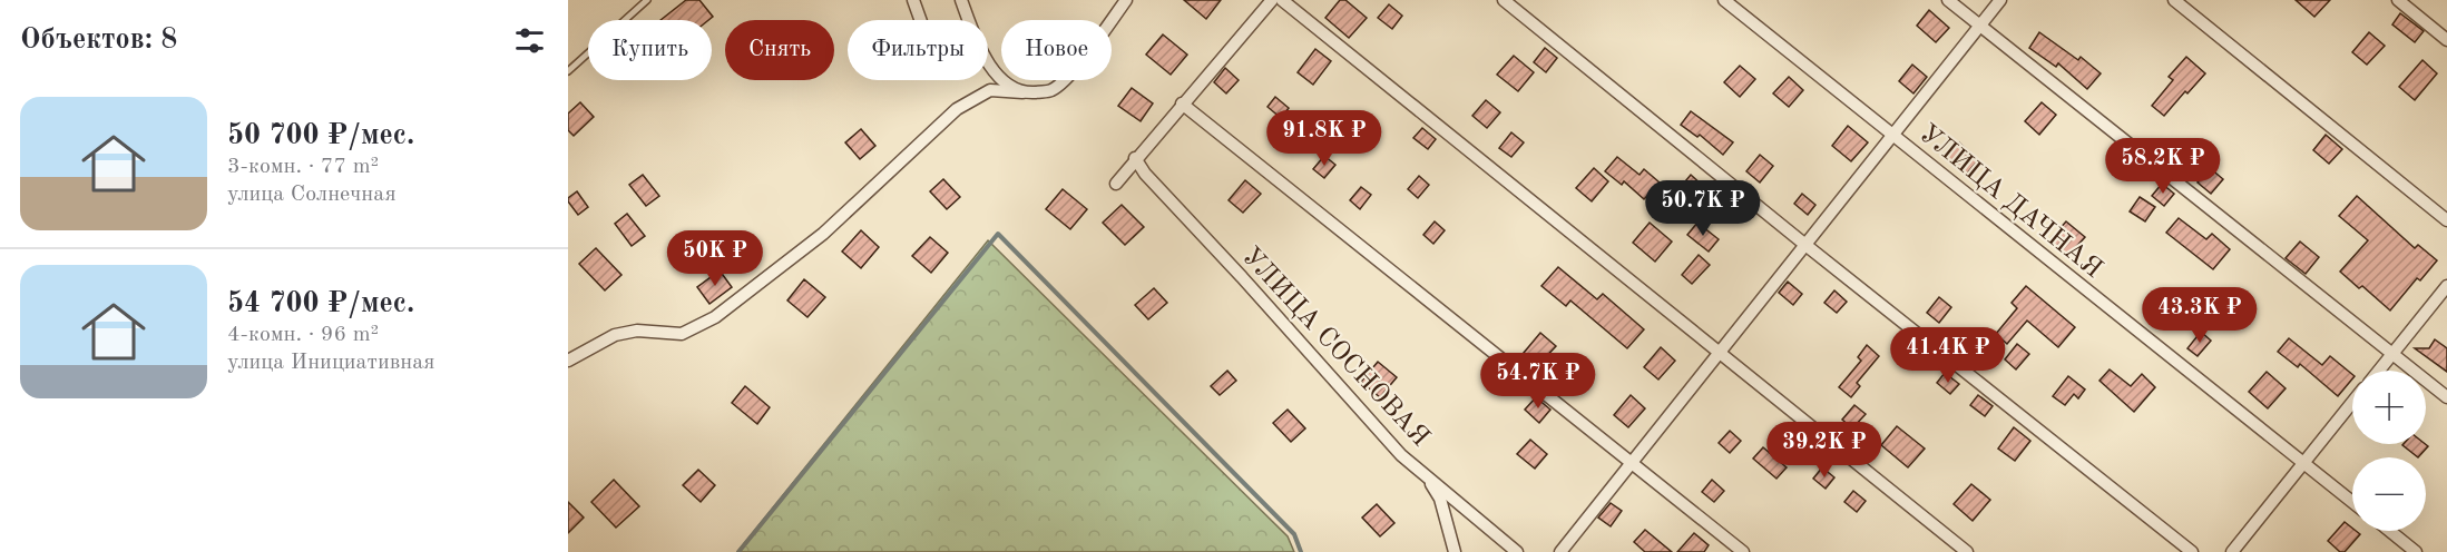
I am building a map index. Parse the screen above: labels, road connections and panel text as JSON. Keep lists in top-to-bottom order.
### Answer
{
  "streets": {
    "street": ["УЛИЦА ДАЧНАЯ", "УЛИЦА СОСНОВАЯ"]
  },
  "page": {
    "heading": "Объектов: 8",
    "chip": [
      "Купить",
      "Снять",
      "Фильтры",
      "Новое"
    ],
    "list": [
      {
        "name": "50 700 ₽/мес.",
        "note": "3-комн. · 77 m² · улица Солнечная"
      },
      {
        "name": "54 700 ₽/мес.",
        "note": "4-комн. · 96 m² · улица Инициативная"
      }
    ],
    "price": [
      "91.8K ₽",
      "58.2K ₽",
      "50.7K ₽",
      "50K ₽",
      "43.3K ₽",
      "41.4K ₽",
      "54.7K ₽",
      "39.2K ₽"
    ],
    "map_buttons": ["+", "−"]
  }
}
